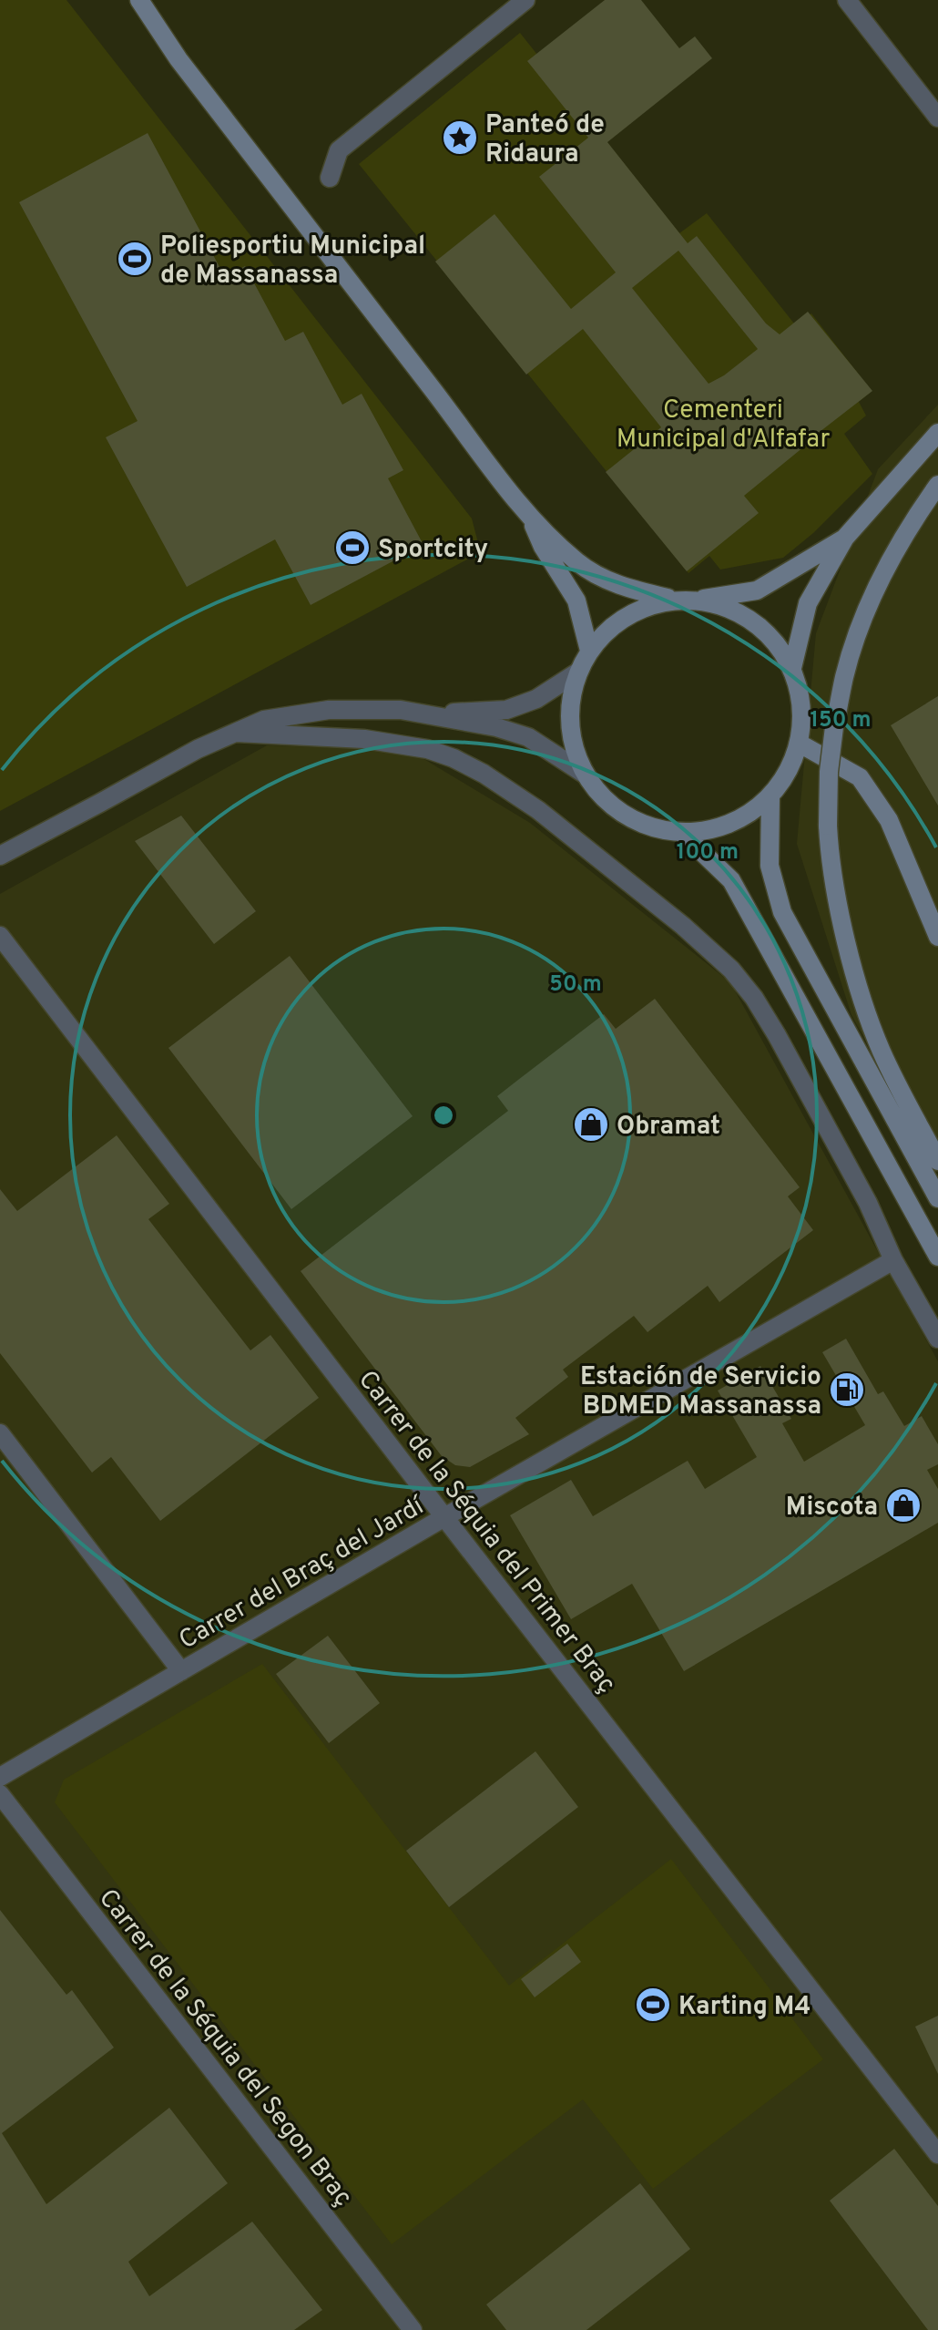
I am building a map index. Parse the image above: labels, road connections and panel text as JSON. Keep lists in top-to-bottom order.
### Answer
{
  "streets": {
    "street": ["Carrer de la Séquia del Primer Braç", "Carrer del Braç del Jardí", "Carrer de la Séquia del Segon Braç"]
  },
  "crossings": [
    ["Carrer de la Séquia del Primer Braç", "Carrer del Braç del Jardí"]
  ],
  "parks": ["Cementeri Municipal d'Alfafar"],
  "places": {
    "place": ["Panteó de Ridaura"],
    "sports": ["Poliesportiu Municipal de Massanassa", "Sportcity", "Karting M4"],
    "shop": ["Obramat", "Miscota"],
    "fuel station": ["Estación de Servicio BDMED Massanassa"]
  },
  "rings": ["150 m", "100 m", "50 m"]
}
